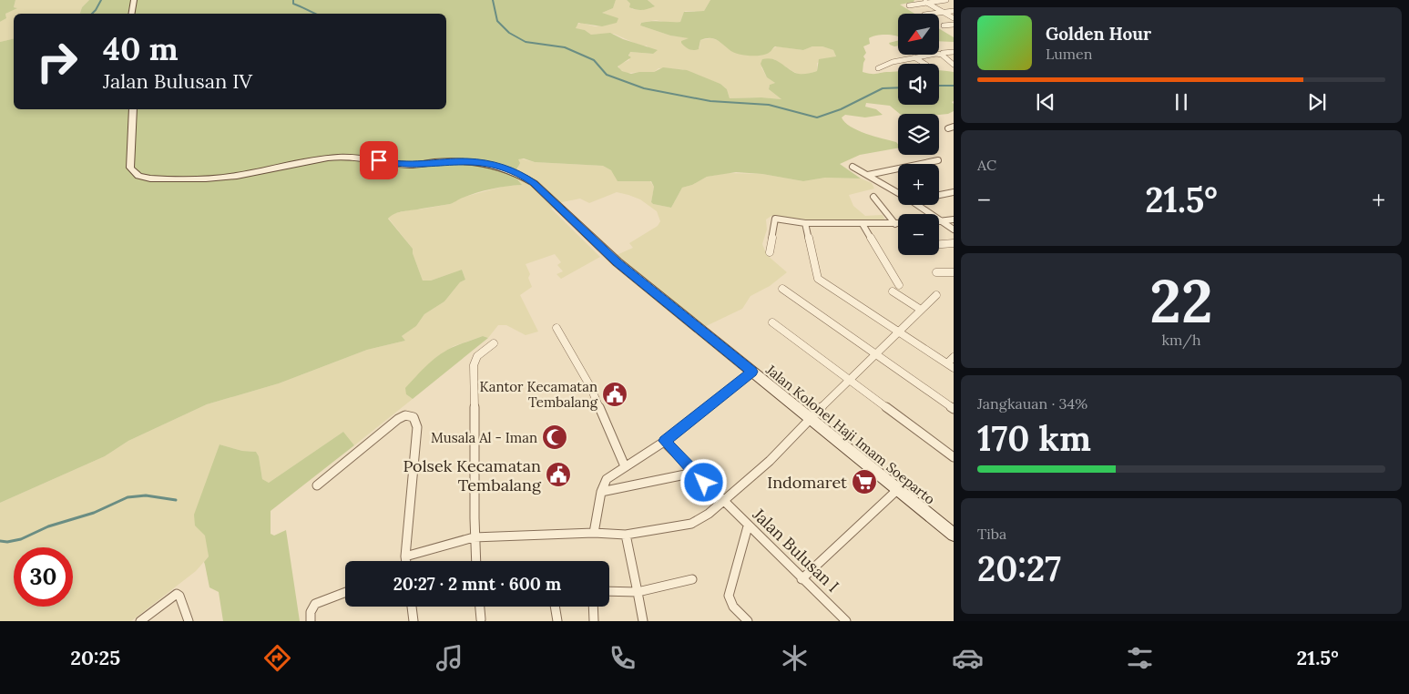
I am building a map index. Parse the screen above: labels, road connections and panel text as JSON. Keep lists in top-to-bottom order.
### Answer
{
  "streets": {
    "main road": ["Jalan Kolonel Haji Imam Soeparto"],
    "street": ["Jalan Bulusan I"]
  },
  "places": {
    "public building": ["Kantor Kecamatan Tembalang", "Polsek Kecamatan Tembalang"],
    "mosque": ["Musala Al - Iman"],
    "supermarket": ["Indomaret"]
  },
  "north": "bottom left",
  "page": {
    "map_buttons": ["+", "−"],
    "turn": ["40 m", "Jalan Bulusan IV"],
    "song": ["Golden Hour", "Lumen"],
    "tile": [
      "AC",
      ["22", "km/h"],
      ["Jangkauan · 34%", "170 km"],
      ["Tiba", "20:27"]
    ],
    "heat": ["−", "21.5°", "+"],
    "limit": "30",
    "trip": "20:27 · 2 mnt · 600 m",
    "tabs": ["20:25", "21.5°"]
  }
}
